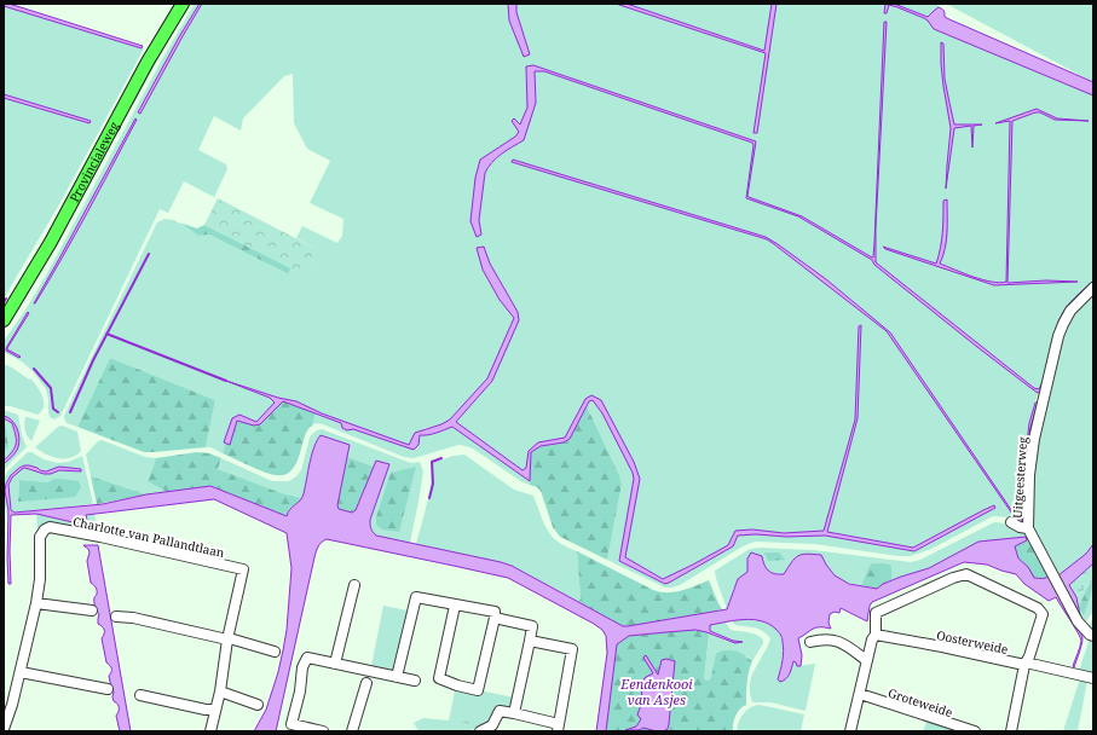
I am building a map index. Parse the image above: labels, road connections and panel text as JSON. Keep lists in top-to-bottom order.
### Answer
{
  "streets": {
    "main road": ["Provincialeweg"],
    "street": [
      "Uitgeesterweg",
      "Charlotte van Pallandtlaan",
      "Oosterweide",
      "Groteweide"
    ]
  },
  "water": ["Eendenkooi van Asjes"]
}
